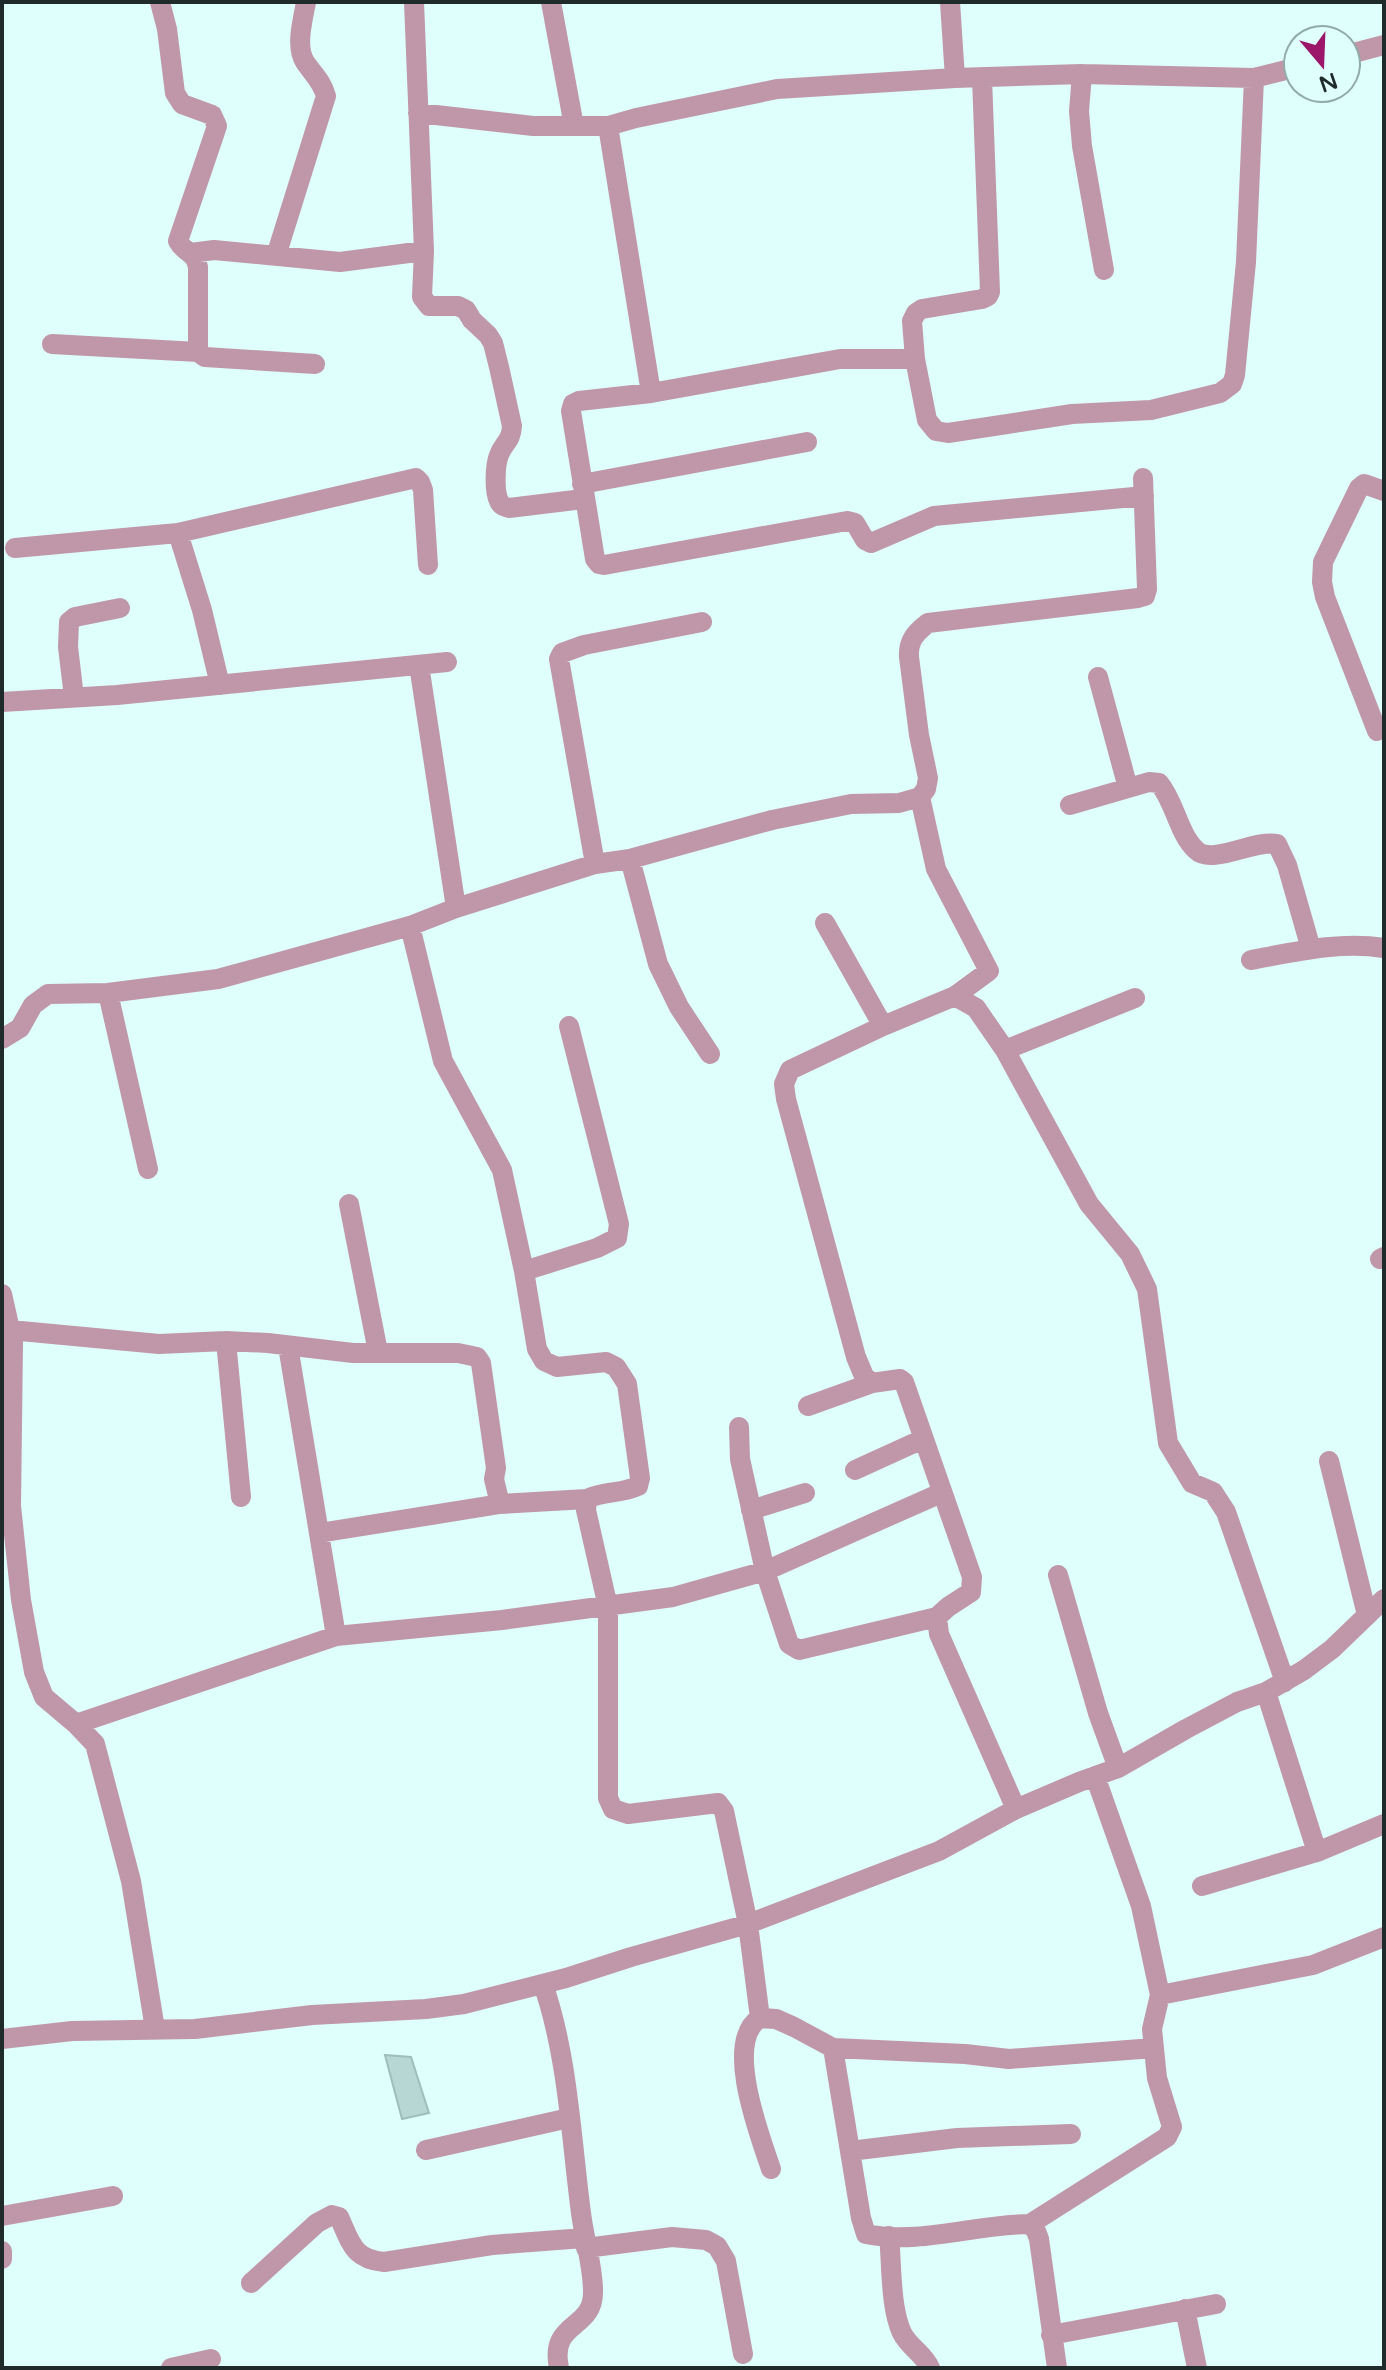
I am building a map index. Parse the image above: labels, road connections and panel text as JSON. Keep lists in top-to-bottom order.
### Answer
{
  "north": "bottom"
}
